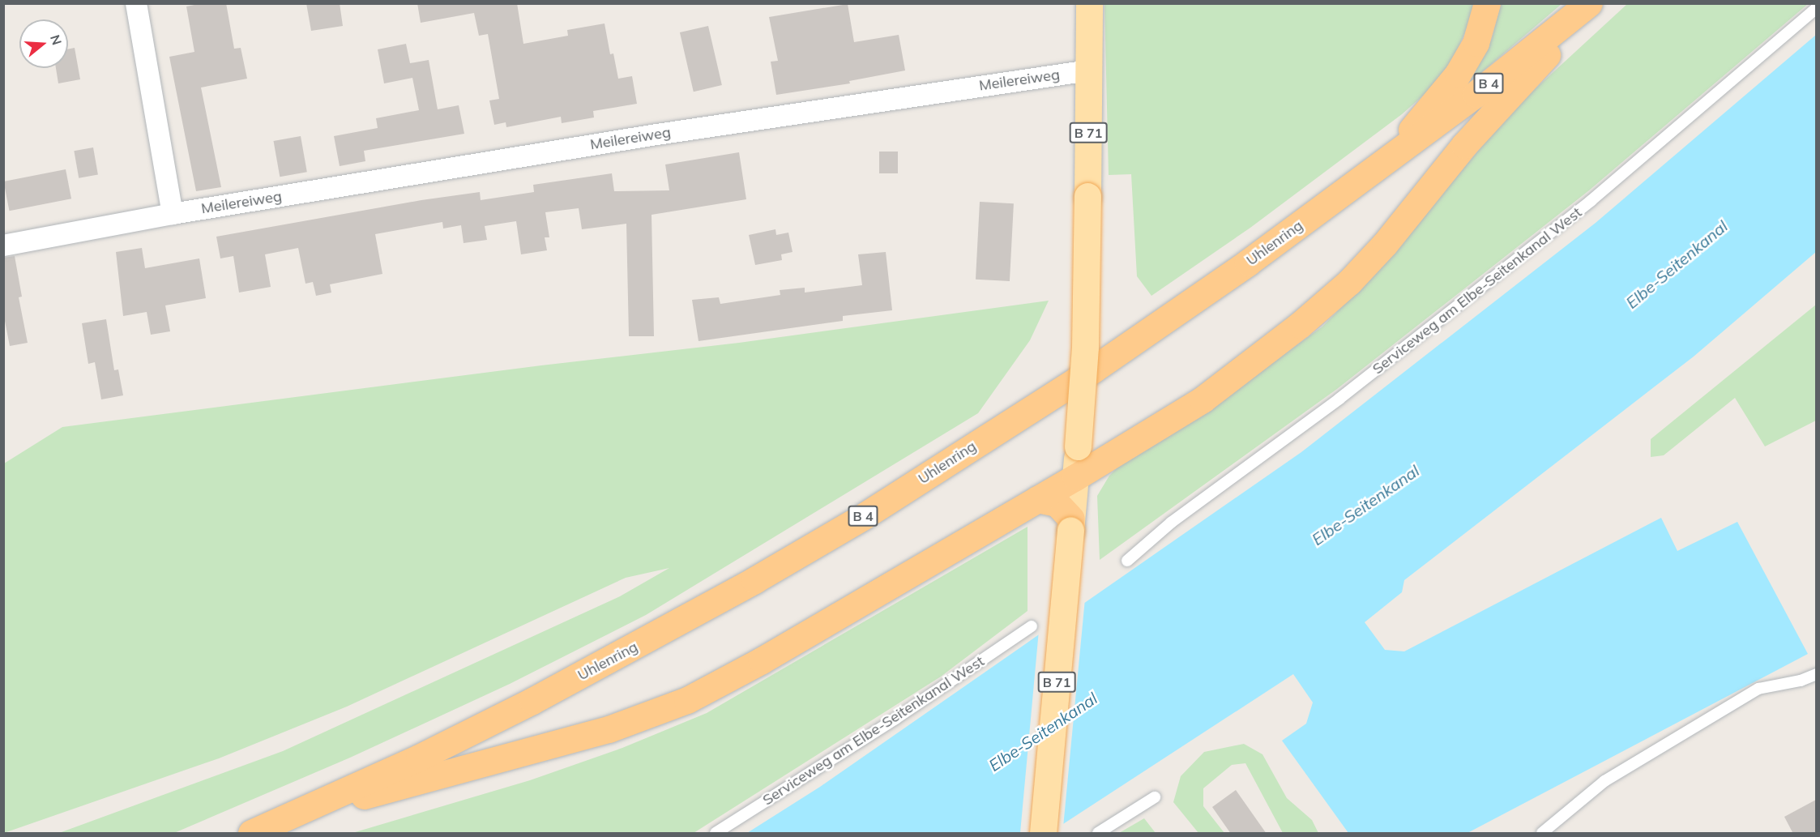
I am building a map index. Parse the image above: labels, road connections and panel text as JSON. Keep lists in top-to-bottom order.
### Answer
{
  "streets": {
    "highway": ["B 4", "Uhlenring"],
    "main road": ["B 71"],
    "street": ["Meilereiweg"],
    "lane": ["Serviceweg am Elbe-Seitenkanal West"]
  },
  "crossings": [
    ["Meilereiweg", "B 71"]
  ],
  "water": ["Elbe-Seitenkanal"],
  "north": "right"
}
